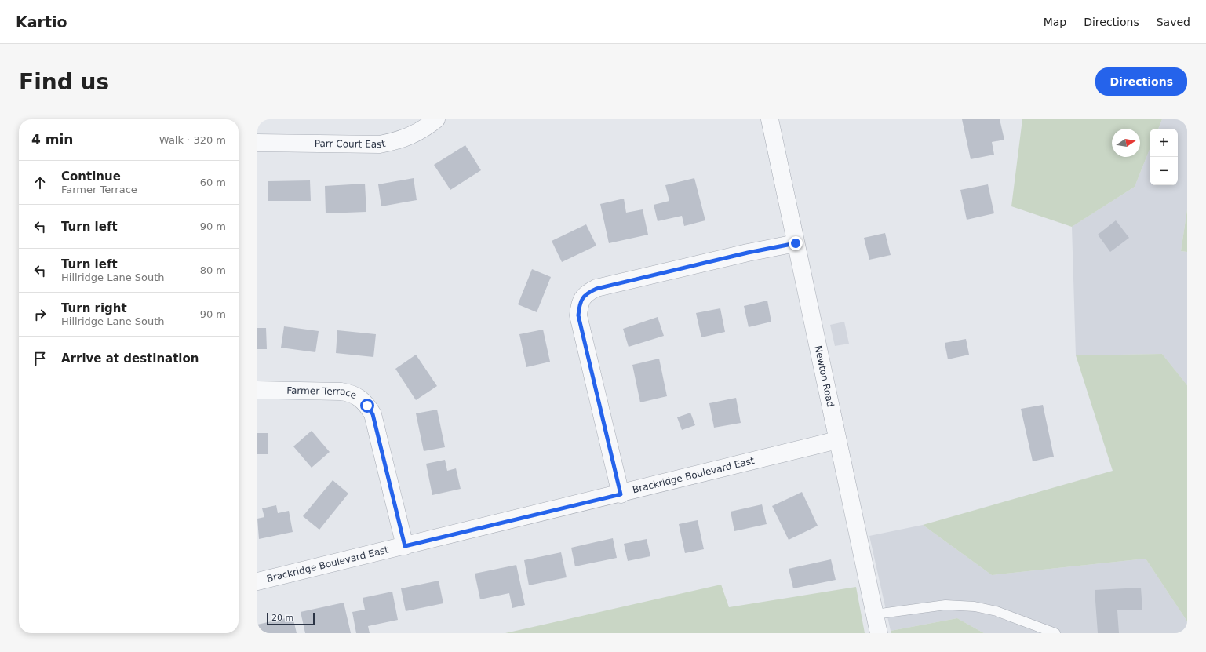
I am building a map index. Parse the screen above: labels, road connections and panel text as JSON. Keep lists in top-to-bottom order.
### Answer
{
  "streets": {
    "street": [
      "Parr Court East",
      "Newton Road",
      "Farmer Terrace",
      "Brackridge Boulevard East"
    ]
  },
  "crossings": [
    ["Newton Road", "Brackridge Boulevard East"],
    ["Farmer Terrace", "Brackridge Boulevard East"]
  ],
  "scale_bar": "20 m",
  "north": "right",
  "page": {
    "header": "Kartio",
    "nav": ["Map", "Directions", "Saved"],
    "buttons": "Directions",
    "title": "Find us",
    "heading": ["4 min", "Walk · 320 m"],
    "map_buttons": ["+", "−"],
    "list": [
      ["Continue", "Farmer Terrace", "60 m"],
      ["Turn left", "90 m"],
      ["Turn left", "Hillridge Lane South", "80 m"],
      ["Turn right", "Hillridge Lane South", "90 m"],
      "Arrive at destination"
    ],
    "scale": "20 m"
  }
}
